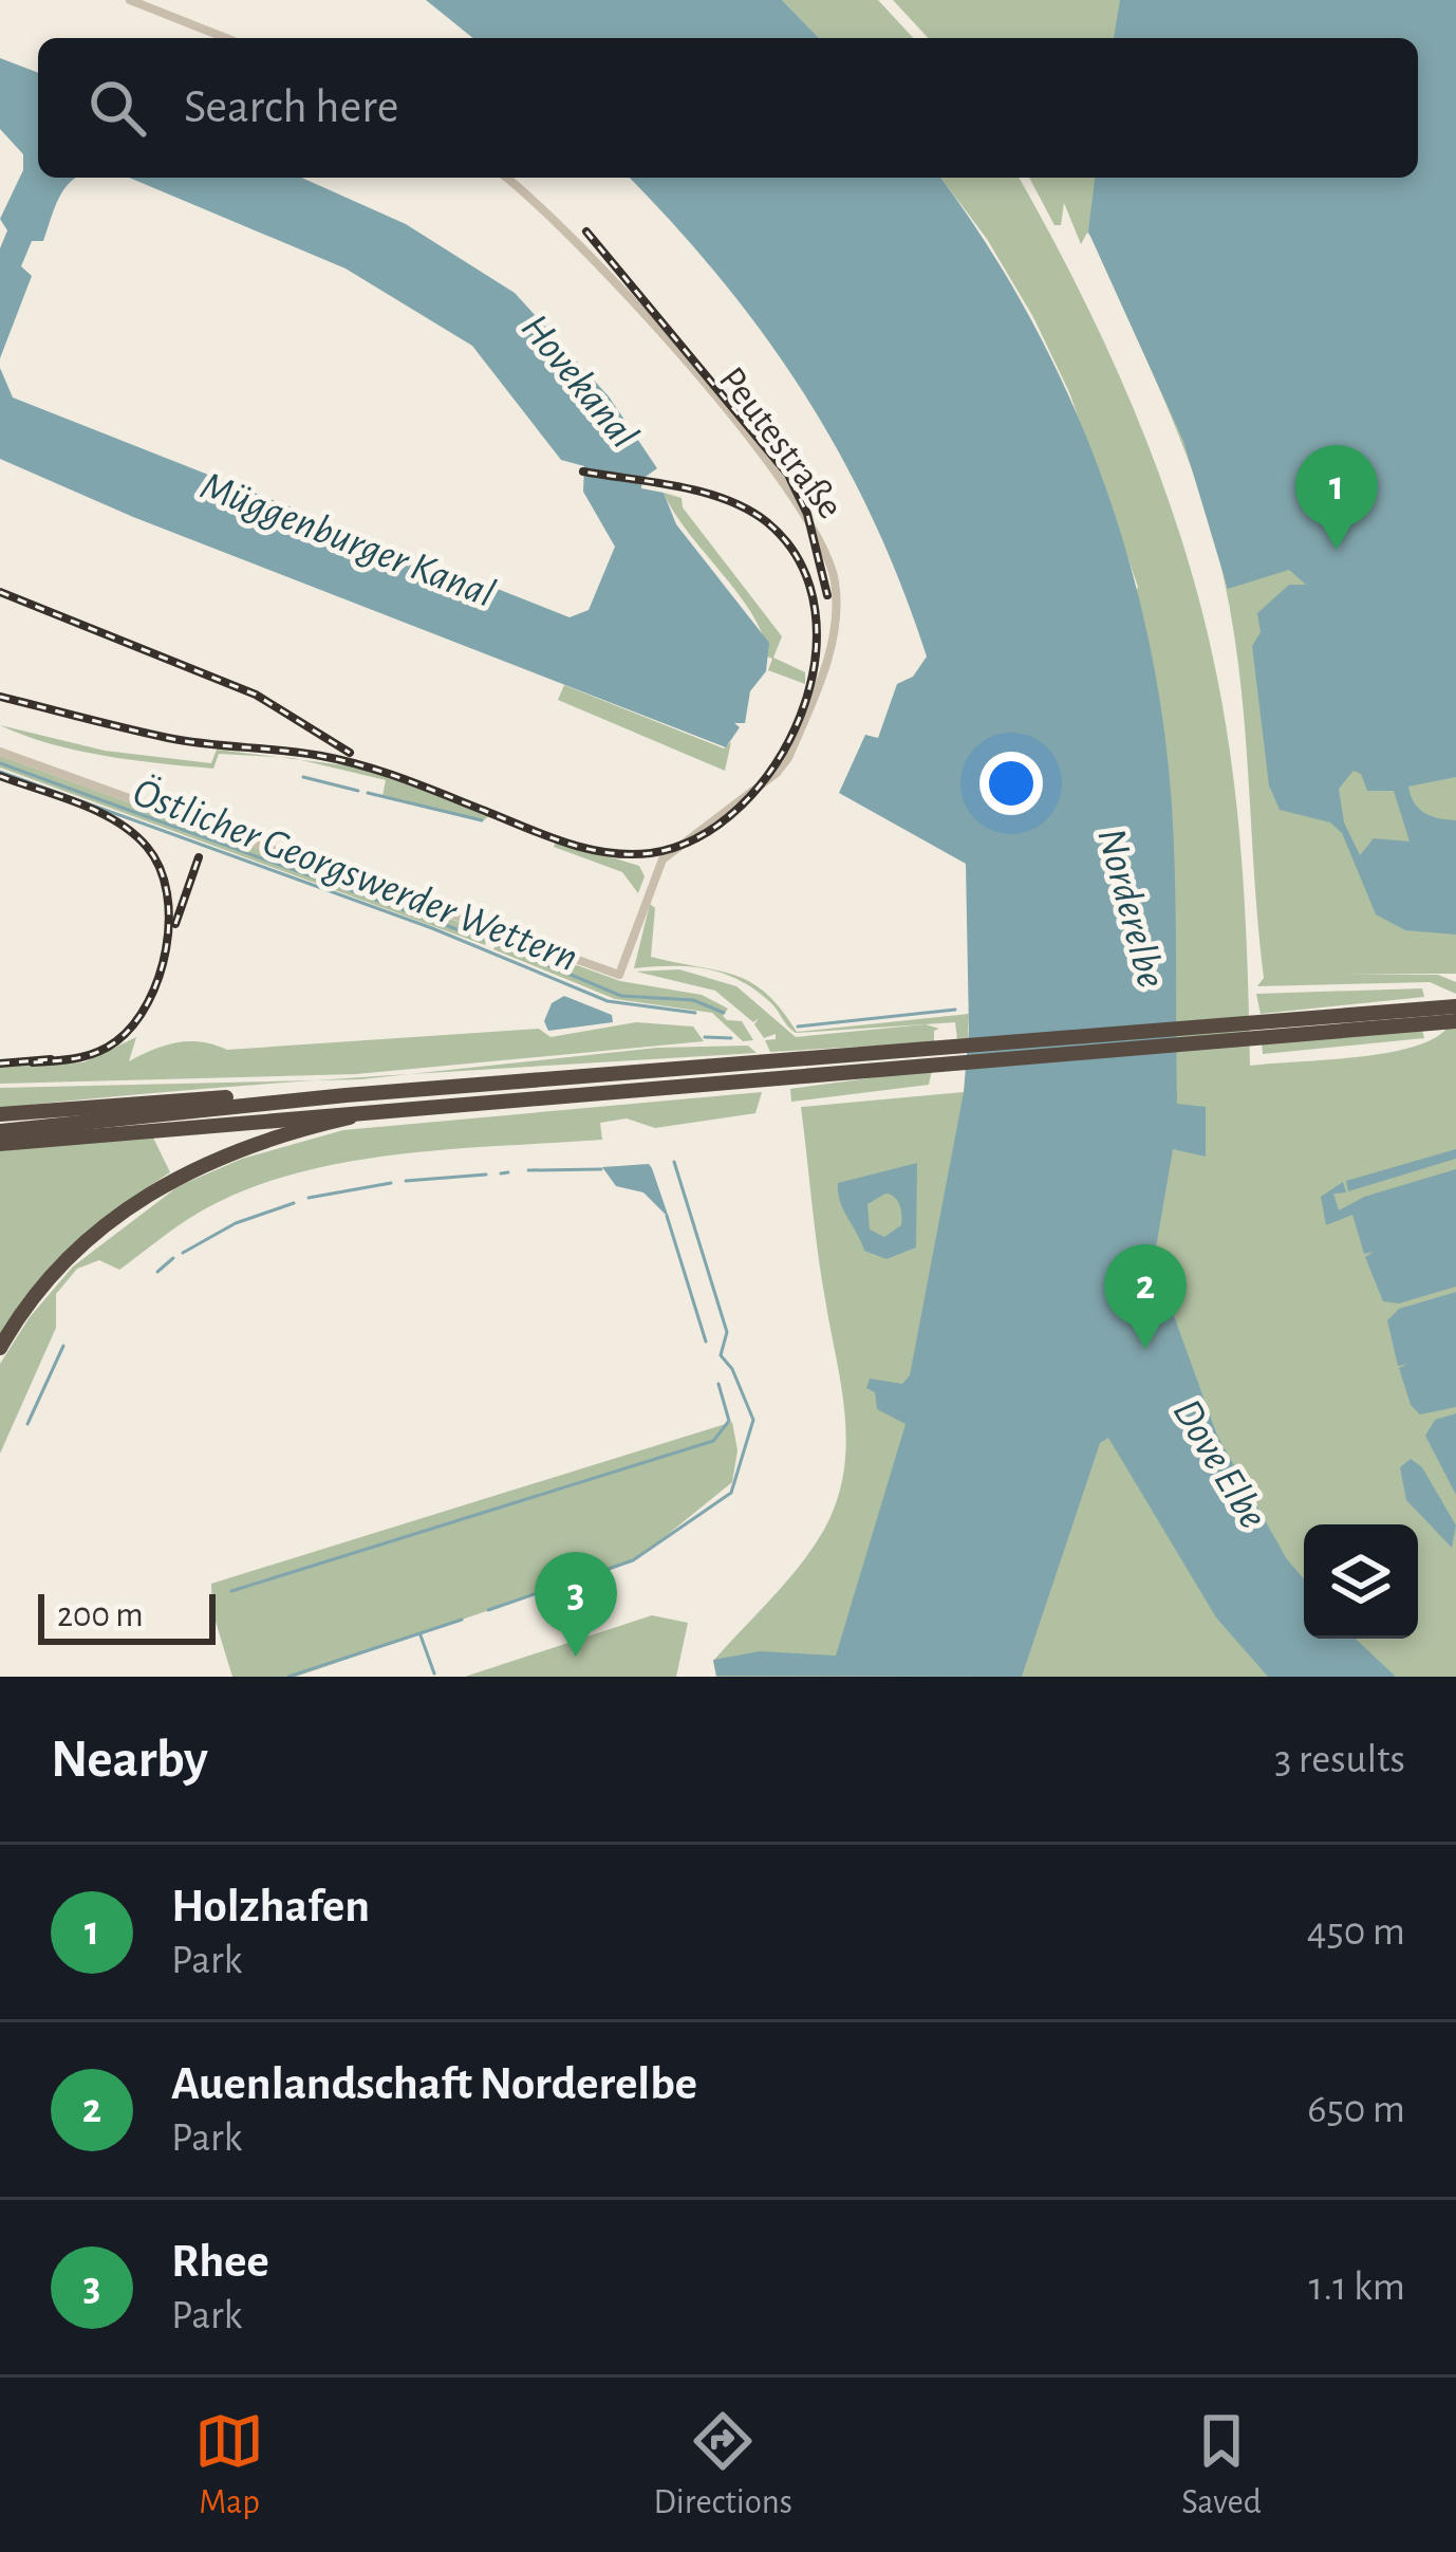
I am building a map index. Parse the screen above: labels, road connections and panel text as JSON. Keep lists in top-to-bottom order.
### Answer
{
  "streets": {
    "street": ["Peutestraße"]
  },
  "water": [
    "Hovekanal",
    "Müggenburger Kanal",
    "Östlicher Georgswerder Wettern",
    "Norderelbe",
    "Dove Elbe"
  ],
  "scale_bar": "200 m",
  "page": {
    "search": "Search here",
    "pins": ["1", "2", "3"],
    "scale": "200 m",
    "heading": ["Nearby", "3 results"],
    "list": [
      {
        "mark": "1",
        "name": "Holzhafen",
        "note": "Park",
        "value": "450 m"
      },
      {
        "mark": "2",
        "name": "Auenlandschaft Norderelbe",
        "note": "Park",
        "value": "650 m"
      },
      {
        "mark": "3",
        "name": "Rhee",
        "note": "Park",
        "value": "1.1 km"
      }
    ],
    "nav": ["Map", "Directions", "Saved"]
  }
}
